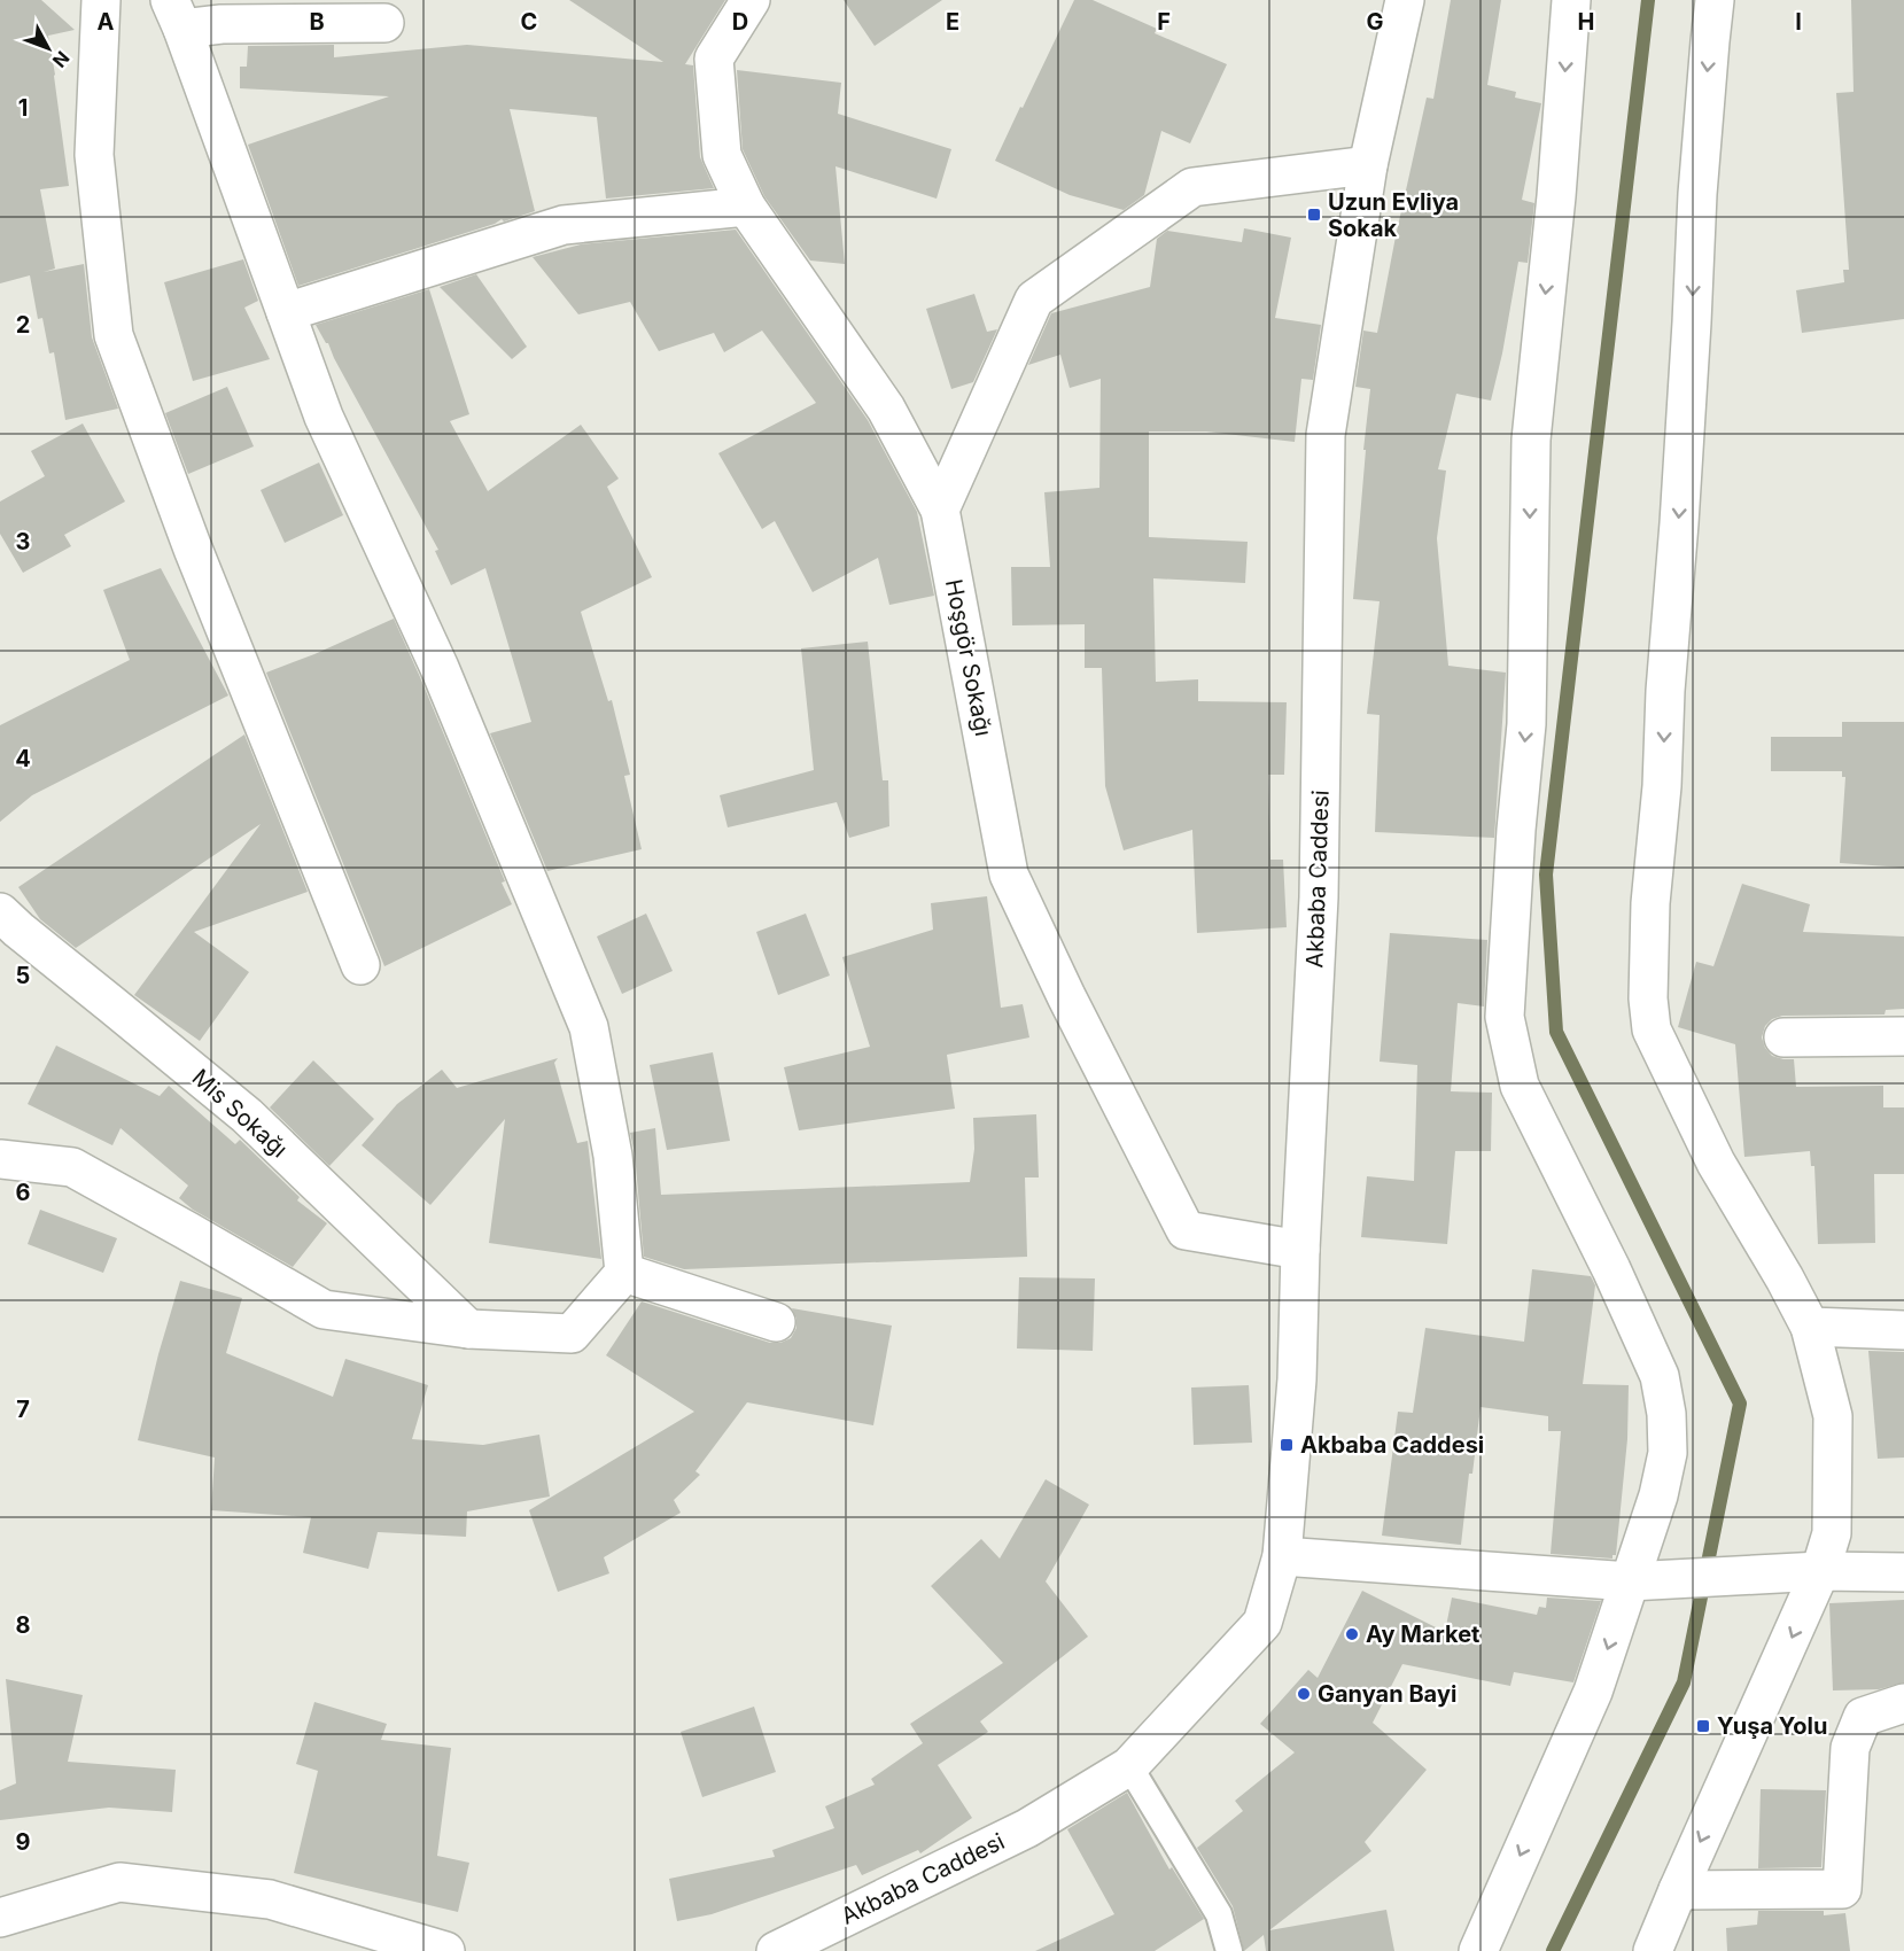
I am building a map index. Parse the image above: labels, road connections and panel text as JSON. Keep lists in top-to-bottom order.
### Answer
{
  "streets": {
    "street": ["Hoşgör Sokağı", "Akbaba Caddesi", "Mis Sokağı"]
  },
  "crossings": [
    ["Hoşgör Sokağı", "Akbaba Caddesi"]
  ],
  "places": {
    "transit": ["Uzun Evliya Sokak", "Akbaba Caddesi", "Yuşa Yolu"],
    "other": ["Ay Market", "Ganyan Bayi"]
  },
  "north": "bottom right",
  "grid": {
    "columns": [
      "A",
      "B",
      "C",
      "D",
      "E",
      "F",
      "G",
      "H",
      "I"
    ],
    "rows": [
      "1",
      "2",
      "3",
      "4",
      "5",
      "6",
      "7",
      "8",
      "9"
    ]
  }
}
